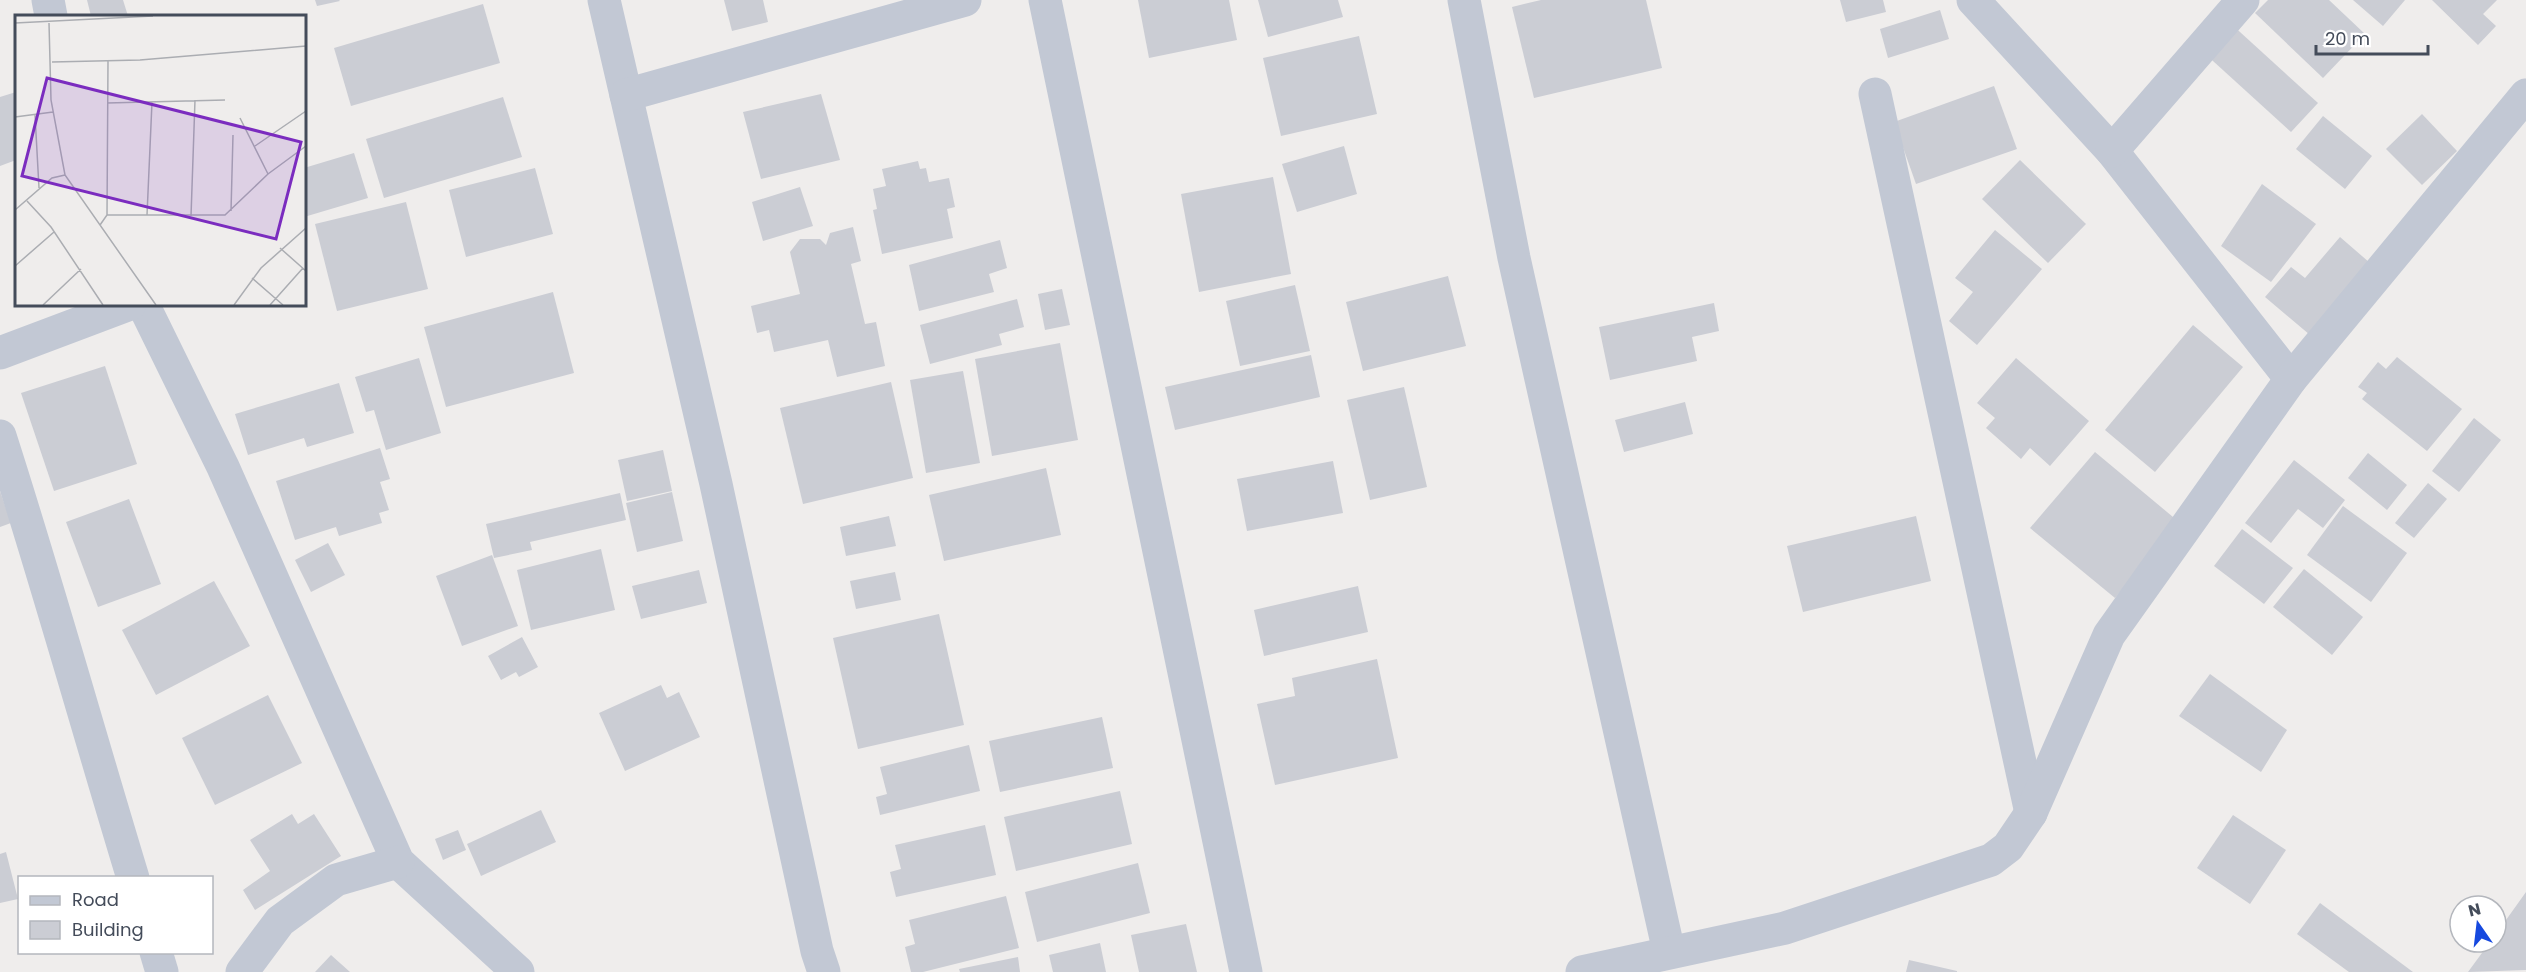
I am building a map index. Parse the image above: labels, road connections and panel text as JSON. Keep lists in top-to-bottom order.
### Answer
{
  "legend": ["Road", "Building"],
  "scale_bar": "20 m",
  "north": "top"
}
